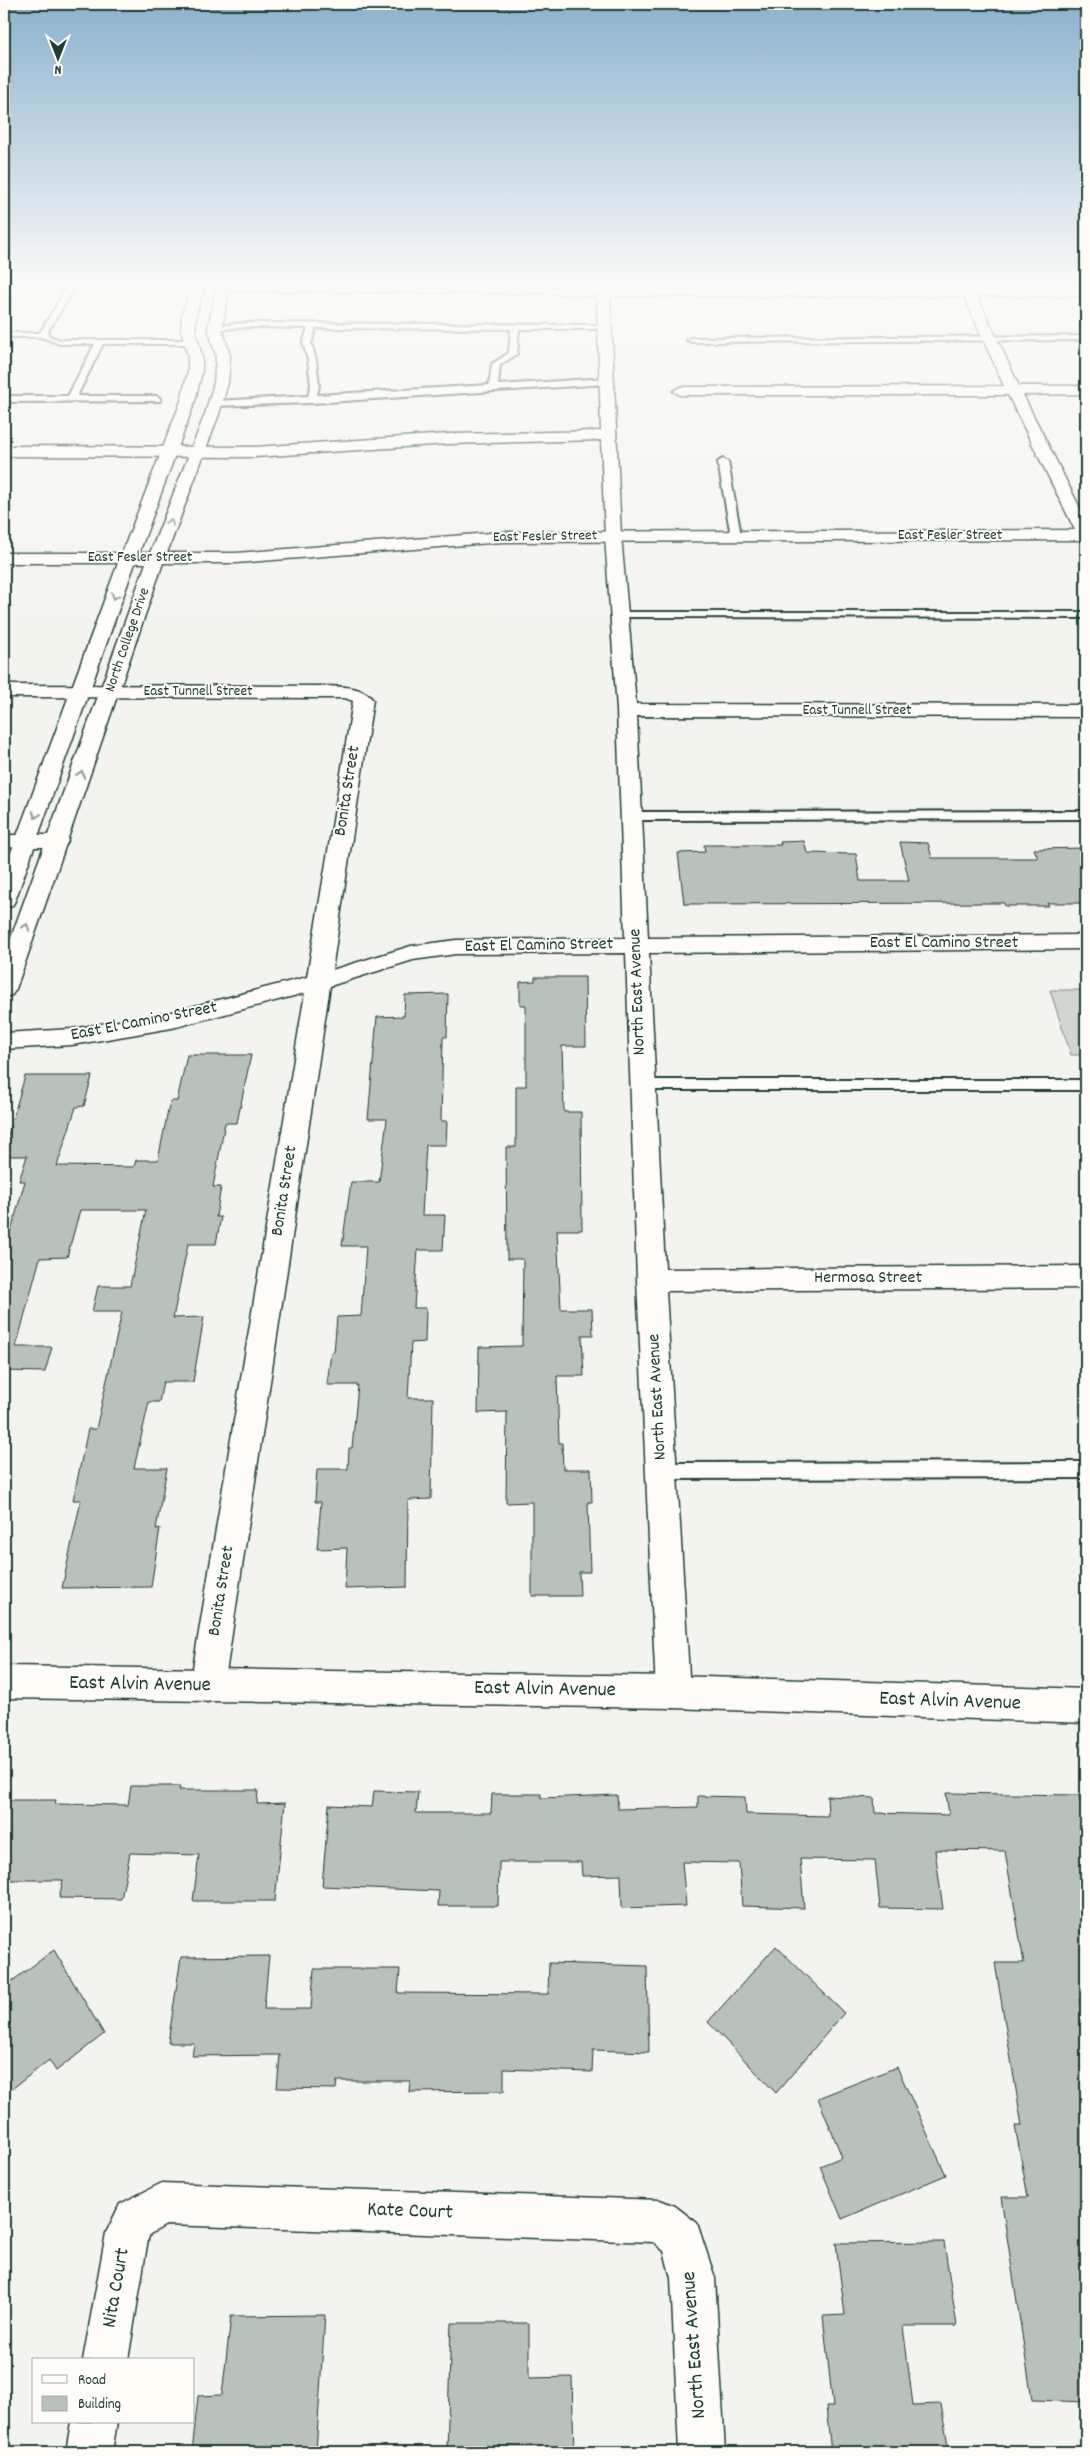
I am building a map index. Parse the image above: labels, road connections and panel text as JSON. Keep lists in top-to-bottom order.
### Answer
{
  "streets": {
    "street": [
      "East Fesler Street",
      "North College Drive",
      "East Tunnell Street",
      "Bonita Street",
      "East El Camino Street",
      "North East Avenue",
      "Hermosa Street",
      "East Alvin Avenue",
      "Kate Court",
      "Nita Court"
    ]
  },
  "crossings": [
    ["East Fesler Street", "North College Drive"],
    ["East Fesler Street", "North East Avenue"],
    ["North College Drive", "East Tunnell Street"],
    ["East Tunnell Street", "Bonita Street"],
    ["East Tunnell Street", "North East Avenue"],
    ["Bonita Street", "East El Camino Street"],
    ["Bonita Street", "East Alvin Avenue"],
    ["East El Camino Street", "North East Avenue"],
    ["North East Avenue", "Hermosa Street"],
    ["North East Avenue", "East Alvin Avenue"],
    ["North East Avenue", "Kate Court"],
    ["Kate Court", "Nita Court"]
  ],
  "legend": ["Road", "Building"],
  "north": "bottom"
}
